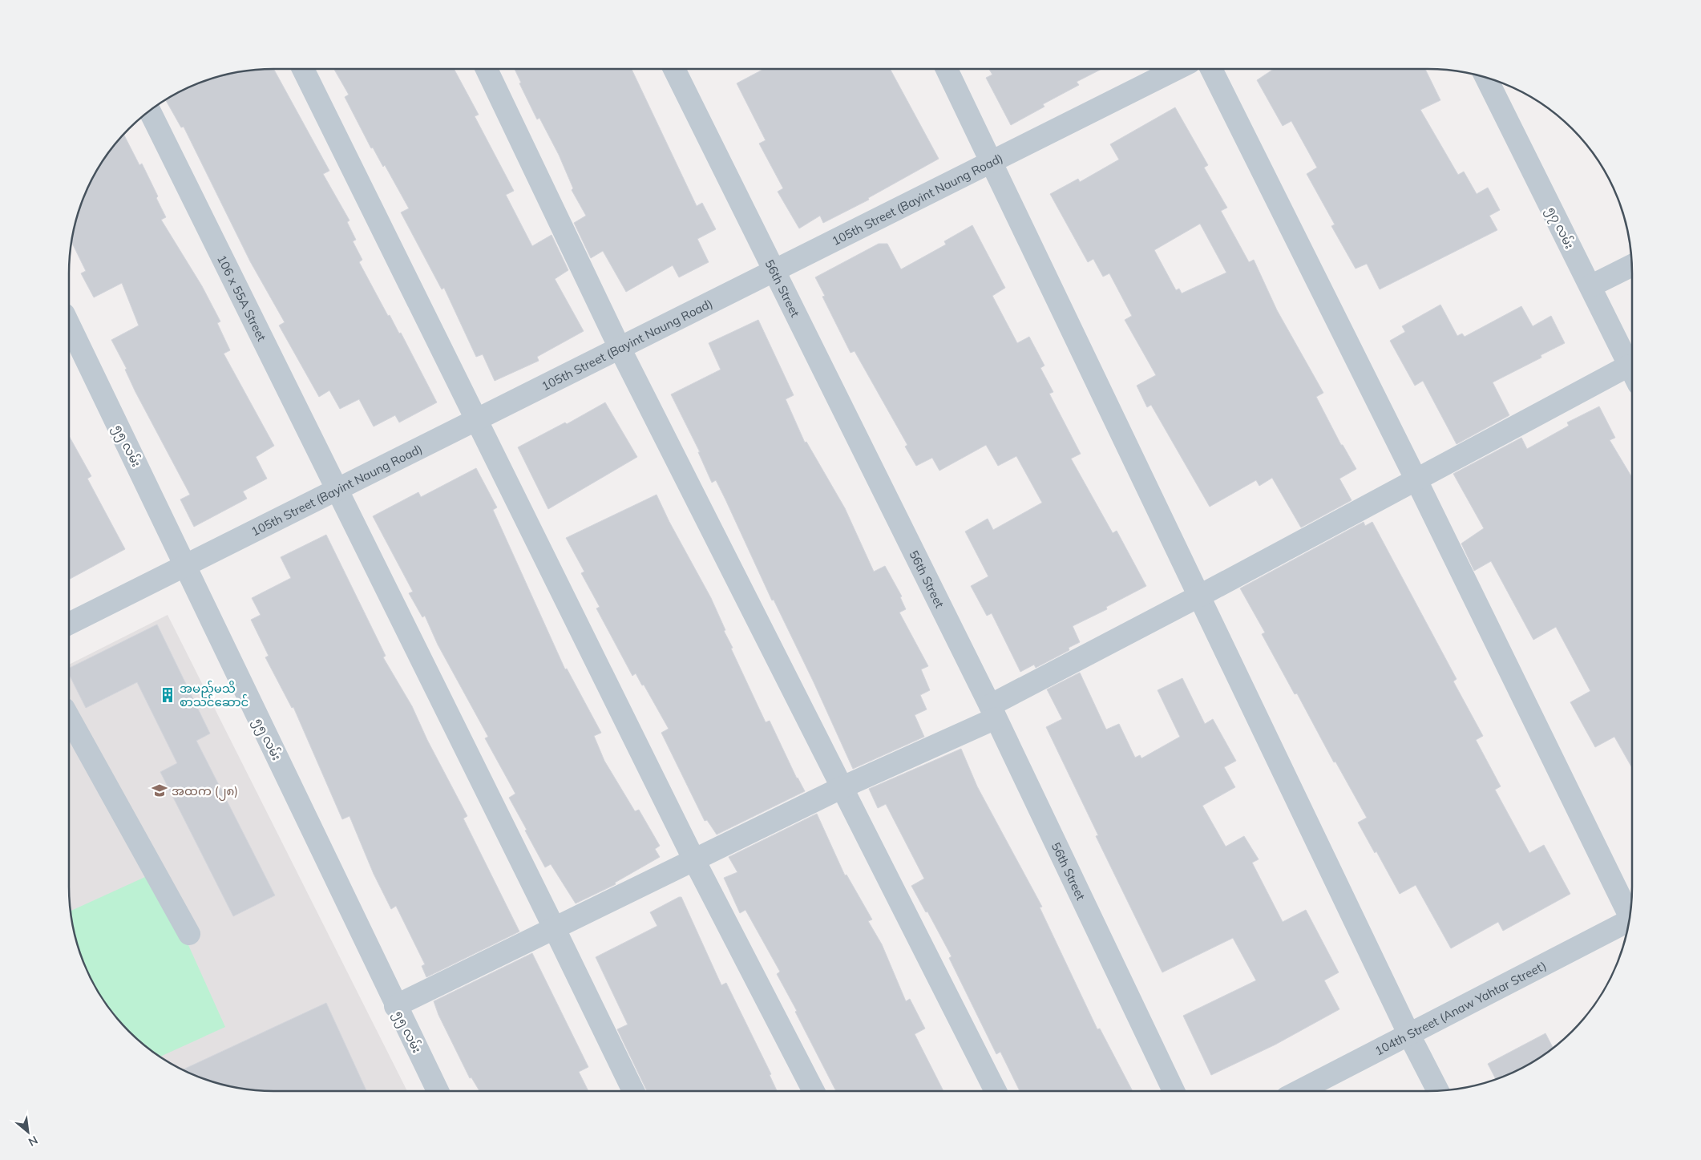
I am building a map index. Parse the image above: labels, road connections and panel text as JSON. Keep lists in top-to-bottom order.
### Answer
{
  "streets": {
    "street": [
      "105th Street (Bayint Naung Road)",
      "၅၇ လမ်း",
      "56th Street",
      "106 x 55A Street",
      "၅၅ လမ်း",
      "104th Street (Anaw Yahtar Street)"
    ]
  },
  "crossings": [
    ["105th Street (Bayint Naung Road)", "56th Street"],
    ["105th Street (Bayint Naung Road)", "106 x 55A Street"],
    ["105th Street (Bayint Naung Road)", "၅၅ လမ်း"]
  ],
  "places": {
    "building": ["အမည်မသိ စာသင်ဆောင်"],
    "school or university": ["အထက (၂၈)"]
  },
  "north": "bottom right"
}
